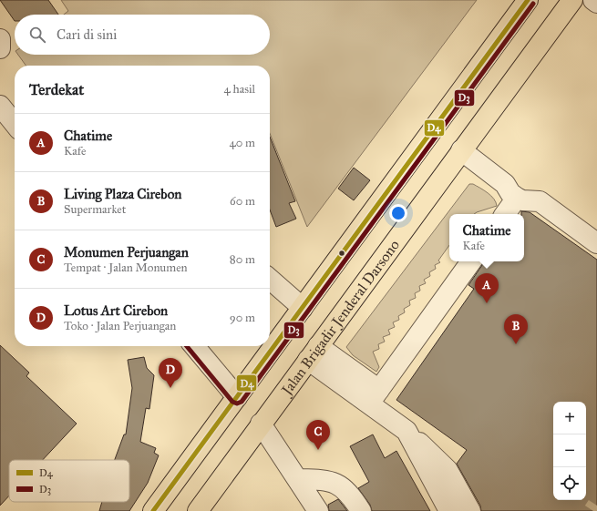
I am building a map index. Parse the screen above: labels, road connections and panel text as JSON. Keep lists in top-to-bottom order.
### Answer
{
  "streets": {
    "highway": ["Jalan Brigadir Jenderal Darsono"]
  },
  "lines": ["transit line D4", "transit line D3"],
  "legend": ["D4", "D3"],
  "page": {
    "search": "Cari di sini",
    "heading": ["Terdekat", "4 hasil"],
    "list": [
      {
        "mark": "A",
        "name": "Chatime",
        "note": "Kafe",
        "value": "40 m"
      },
      {
        "mark": "B",
        "name": "Living Plaza Cirebon",
        "note": "Supermarket",
        "value": "60 m"
      },
      {
        "mark": "C",
        "name": "Monumen Perjuangan",
        "note": "Tempat · Jalan Monumen",
        "value": "80 m"
      },
      {
        "mark": "D",
        "name": "Lotus Art Cirebon",
        "note": "Toko · Jalan Perjuangan",
        "value": "90 m"
      }
    ],
    "popup": ["Chatime", "Kafe"],
    "pins": [
      "A",
      "B",
      "D",
      "C"
    ],
    "map_buttons": ["+", "−"]
  }
}
